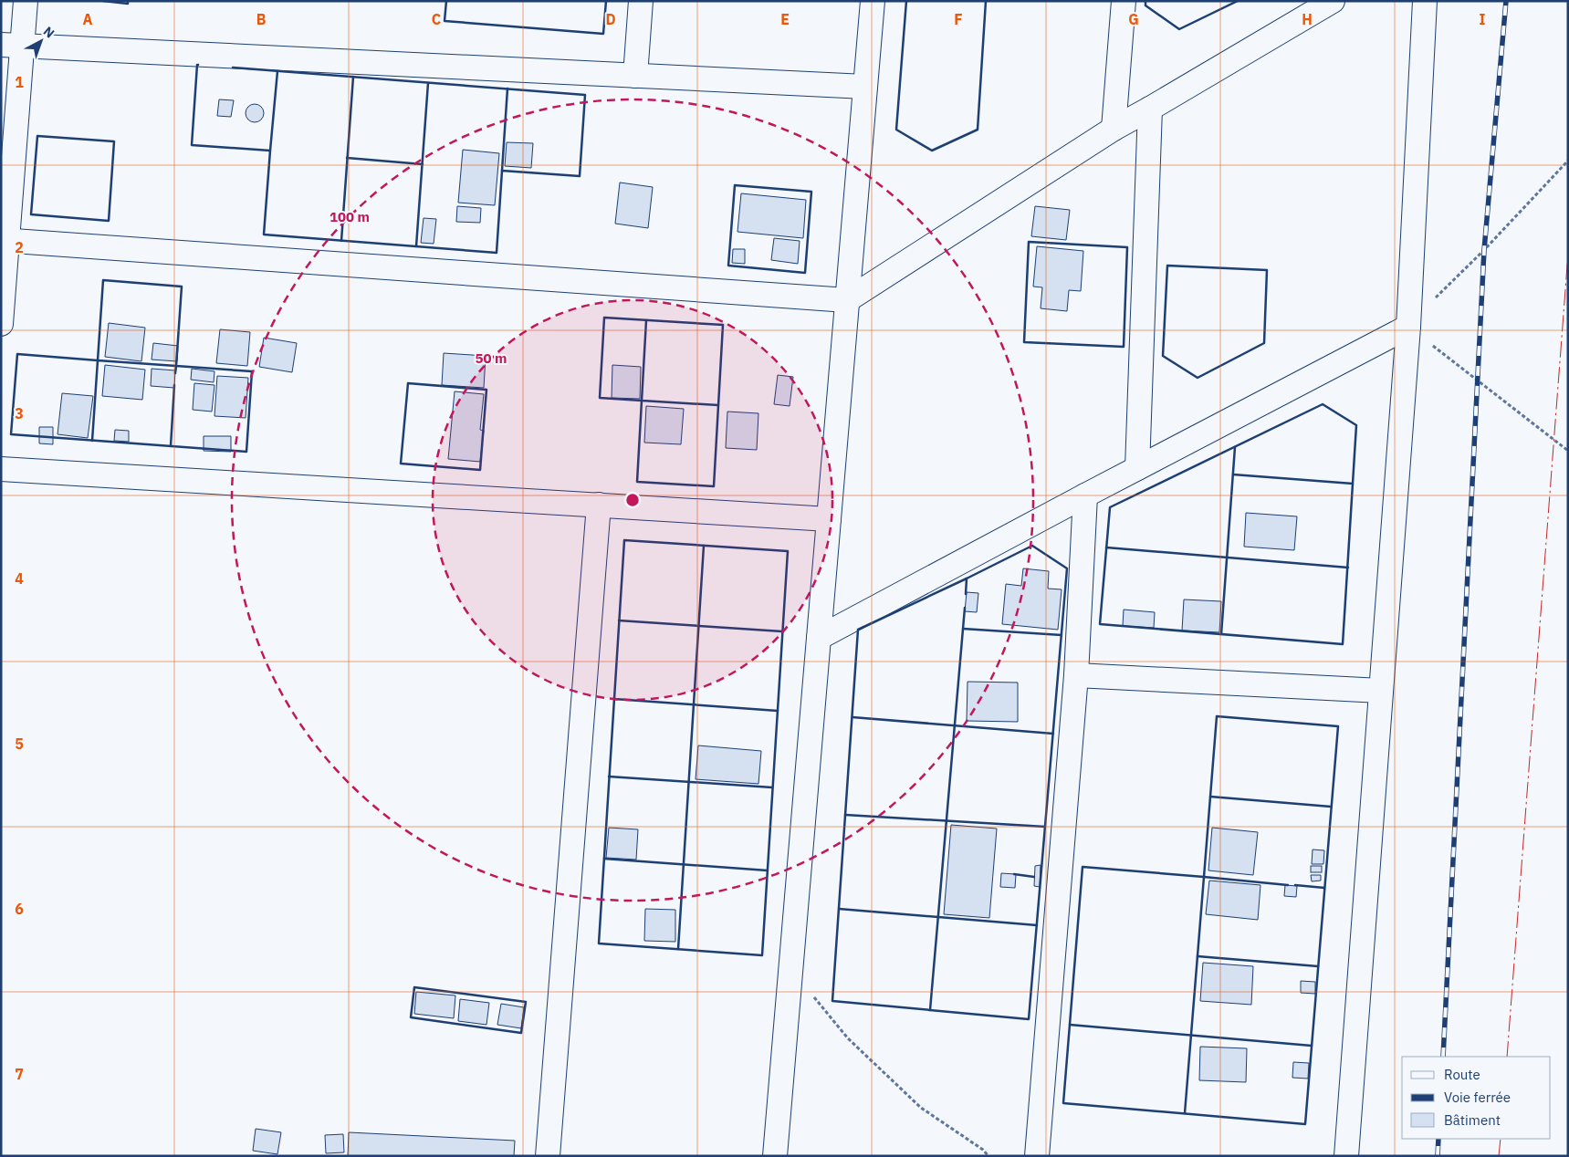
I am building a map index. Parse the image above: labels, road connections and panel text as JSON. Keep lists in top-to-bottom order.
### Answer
{
  "legend": ["Route", "Voie ferrée", "Bâtiment"],
  "north": "top right",
  "grid": {
    "columns": [
      "A",
      "B",
      "C",
      "D",
      "E",
      "F",
      "G",
      "H",
      "I"
    ],
    "rows": [
      "1",
      "2",
      "3",
      "4",
      "5",
      "6",
      "7"
    ]
  },
  "rings": ["100 m", "50 m"]
}
